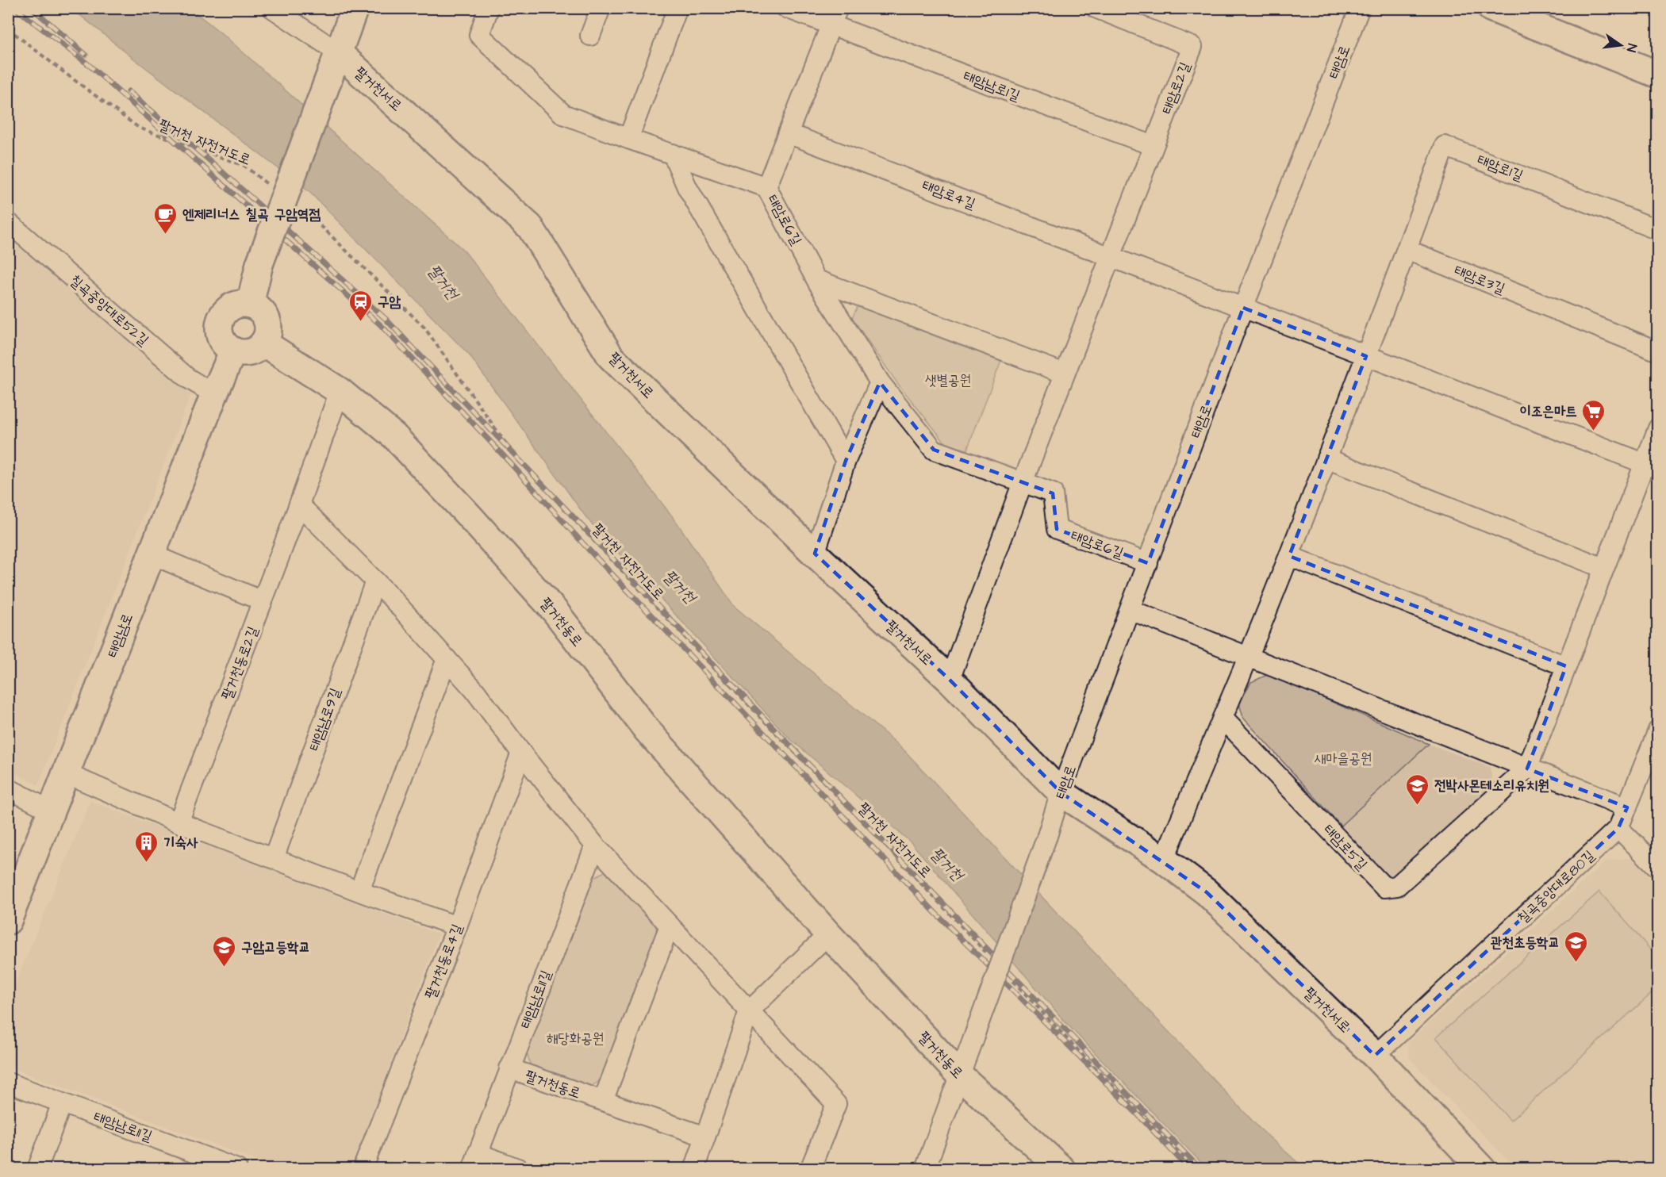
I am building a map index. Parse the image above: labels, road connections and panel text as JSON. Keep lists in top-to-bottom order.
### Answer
{
  "streets": {
    "main road": ["팔거천서로", "팔거천동로", "태암남로"],
    "street": [
      "태암로",
      "태암남로1길",
      "태암로2길",
      "태암로1길",
      "태암로4길",
      "태암로6길",
      "태암로3길",
      "칠곡중앙대로52길",
      "팔거천동로2길",
      "태암남로9길",
      "태암로5길",
      "칠곡중앙대로80길",
      "팔거천동로4길",
      "태암남로11길"
    ],
    "path": ["팔거천 자전거도로"]
  },
  "crossings": [
    ["태암로", "팔거천서로"],
    ["태암로", "태암로4길"],
    ["태암로", "태암로6길"],
    ["태암로", "팔거천동로"],
    ["태암남로1길", "태암로2길"],
    ["팔거천서로", "태암로6길"],
    ["팔거천서로", "칠곡중앙대로80길"],
    ["태암로1길", "태암로3길"],
    ["칠곡중앙대로52길", "태암남로"],
    ["팔거천동로", "태암남로"],
    ["팔거천동로", "팔거천동로2길"],
    ["팔거천동로", "태암남로11길"]
  ],
  "water": ["팔거천"],
  "parks": ["샛별공원", "새마을공원", "해당화공원"],
  "places": {
    "cafe": ["엔제리너스 칠곡 구암역점"],
    "station": ["구암"],
    "supermarket": ["이조은마트"],
    "school or university": ["전박사몬테소리유치원", "관천초등학교", "구암고등학교"],
    "building": ["기숙사"]
  },
  "north": "right"
}
